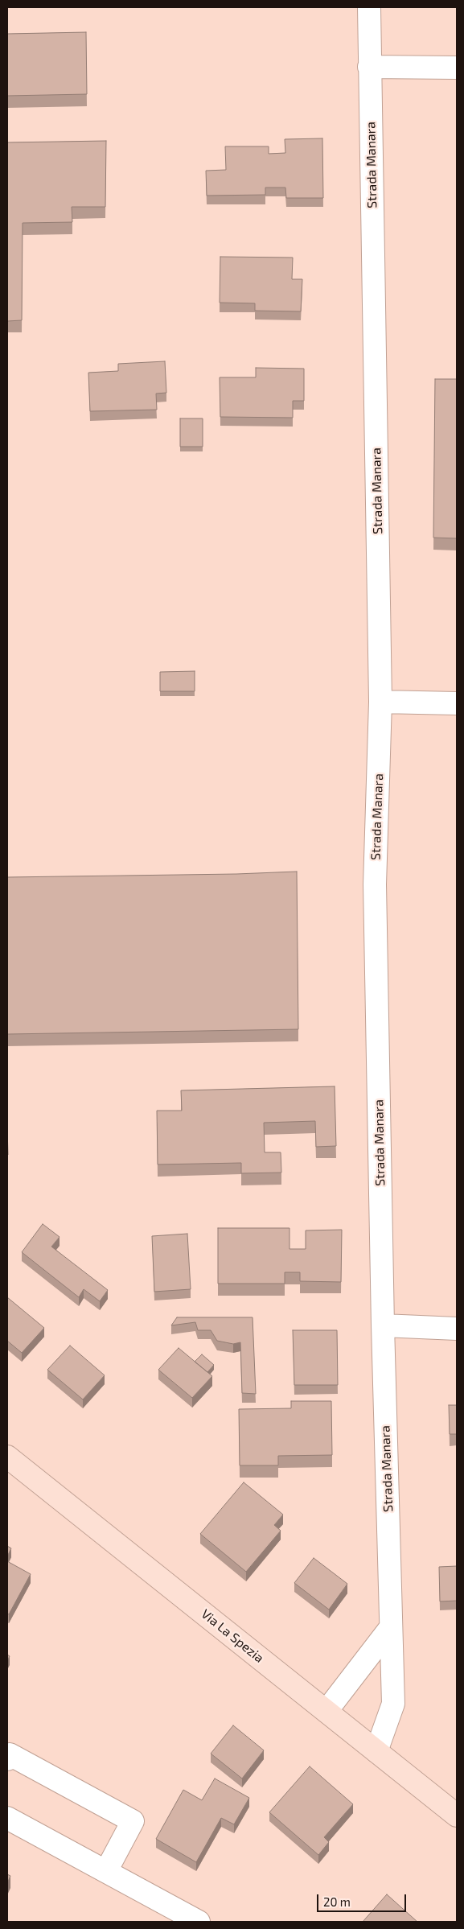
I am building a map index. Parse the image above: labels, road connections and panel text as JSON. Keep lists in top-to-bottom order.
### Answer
{
  "streets": {
    "main road": ["Via La Spezia"],
    "street": ["Strada Manara"]
  },
  "crossings": [
    ["Strada Manara", "Via La Spezia"]
  ],
  "scale_bar": "20 m"
}
